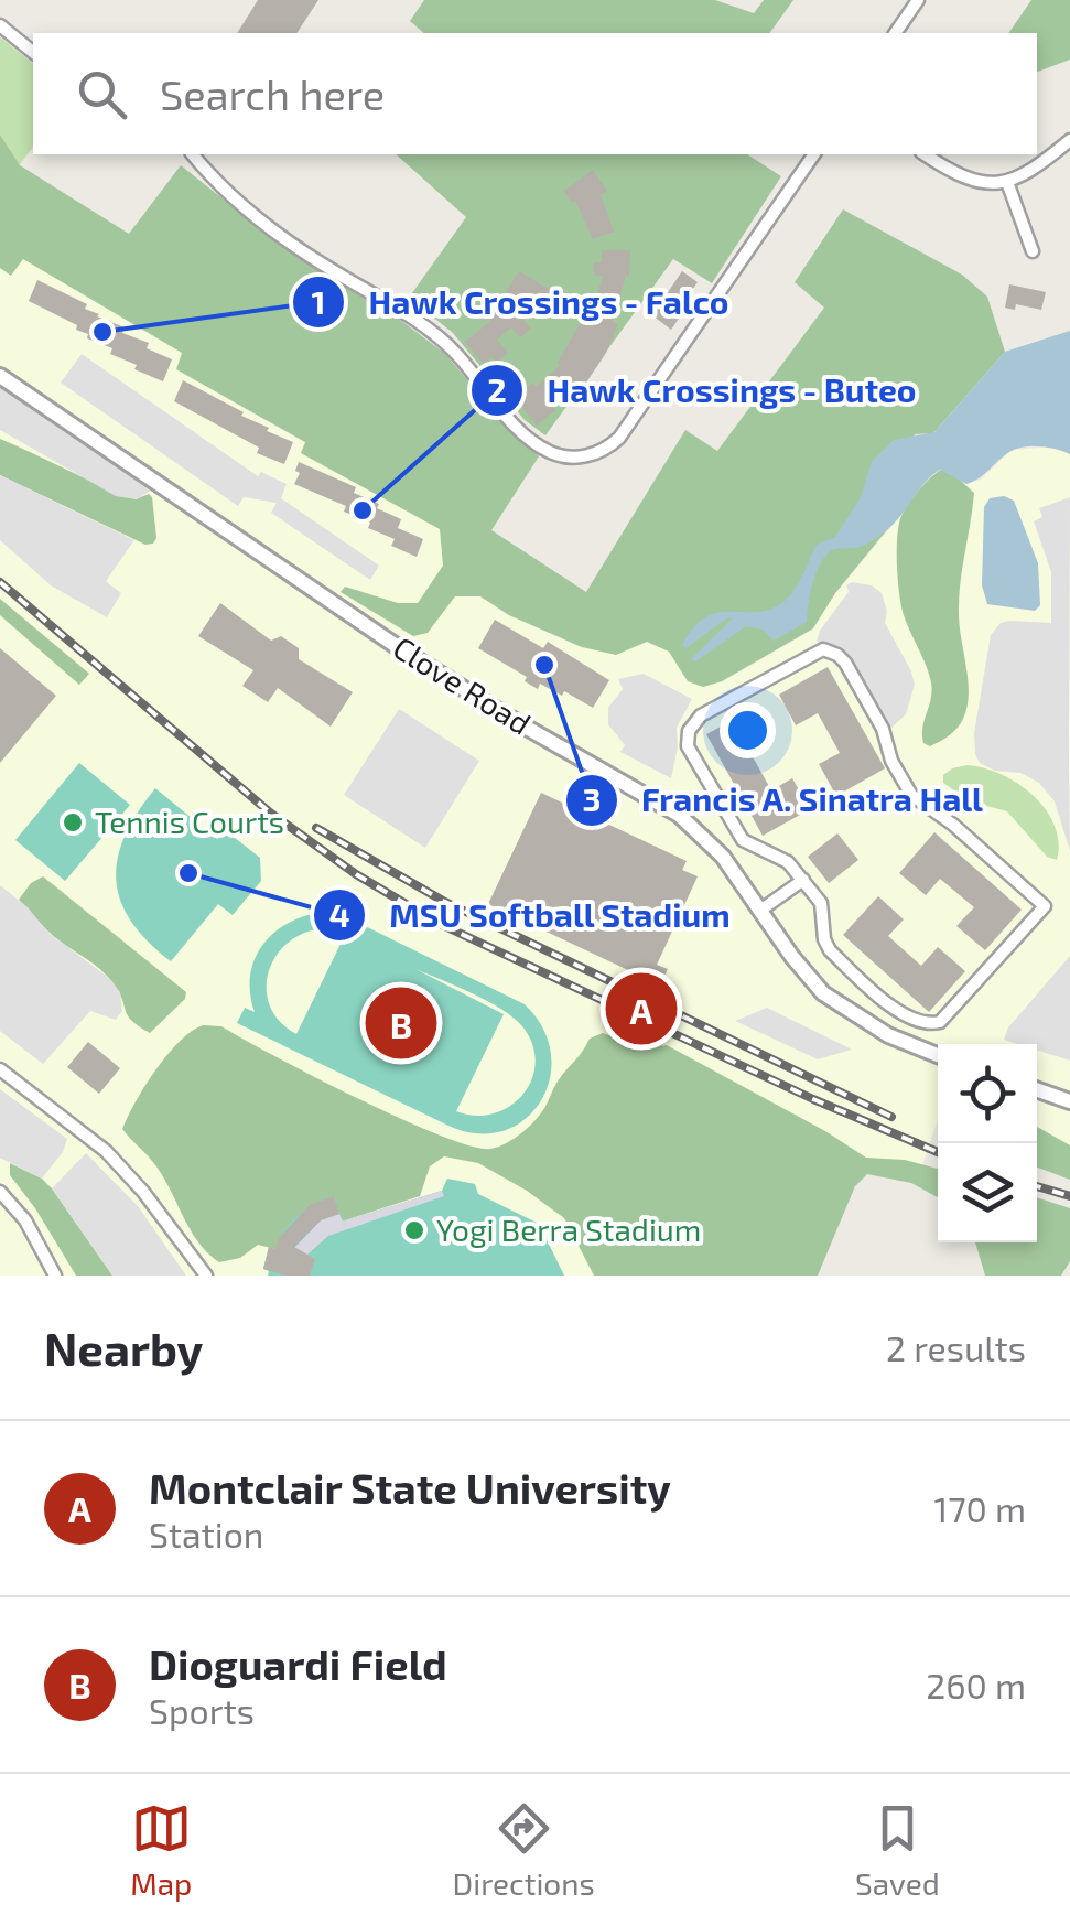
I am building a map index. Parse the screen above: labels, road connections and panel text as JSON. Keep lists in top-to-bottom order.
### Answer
{
  "streets": {
    "street": ["Clove Road"]
  },
  "places": [
    "Hawk Crossings - Falco",
    "Hawk Crossings - Buteo",
    "Francis A. Sinatra Hall",
    "Tennis Courts",
    "MSU Softball Stadium",
    "Yogi Berra Stadium"
  ],
  "page": {
    "search": "Search here",
    "pins": ["A", "B"],
    "heading": ["Nearby", "2 results"],
    "list": [
      {
        "mark": "A",
        "name": "Montclair State University",
        "note": "Station",
        "value": "170 m"
      },
      {
        "mark": "B",
        "name": "Dioguardi Field",
        "note": "Sports",
        "value": "260 m"
      }
    ],
    "nav": ["Map", "Directions", "Saved"]
  }
}
